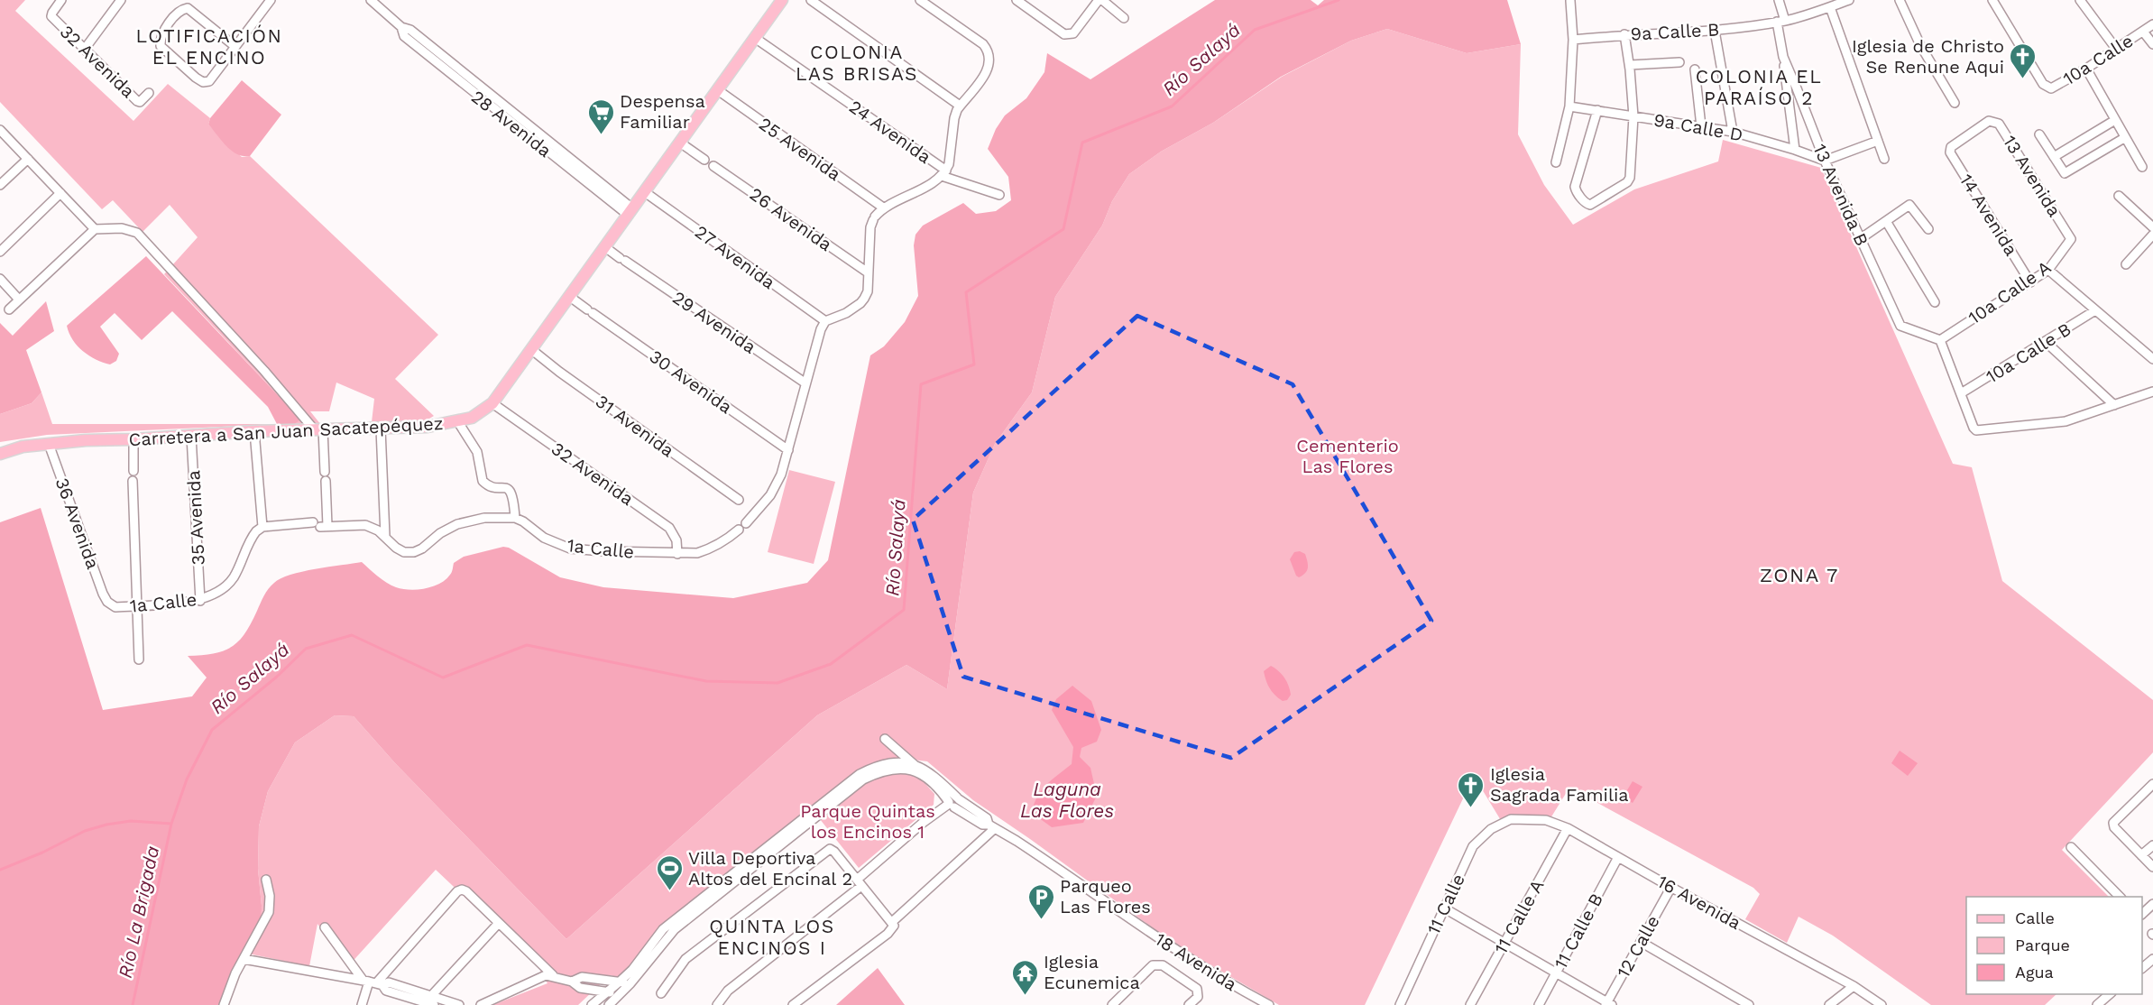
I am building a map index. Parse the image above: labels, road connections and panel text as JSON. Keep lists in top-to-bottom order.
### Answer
{
  "streets": {
    "main road": ["Carretera a San Juan Sacatepéquez"],
    "street": [
      "9a Calle B",
      "10a Calle",
      "32 Avenida",
      "28 Avenida",
      "9a Calle D",
      "24 Avenida",
      "25 Avenida",
      "13 Avenida",
      "13 Avenida B",
      "14 Avenida",
      "26 Avenida",
      "27 Avenida",
      "10a Calle A",
      "29 Avenida",
      "10a Calle B",
      "30 Avenida",
      "31 Avenida",
      "35 Avenida",
      "36 Avenida",
      "1a Calle",
      "16 Avenida",
      "11 Calle",
      "11 Calle A",
      "11 Calle B",
      "12 Calle",
      "18 Avenida"
    ]
  },
  "crossings": [
    ["9a Calle B", "13 Avenida B"],
    ["32 Avenida", "Carretera a San Juan Sacatepéquez"],
    ["32 Avenida", "1a Calle"],
    ["28 Avenida", "Carretera a San Juan Sacatepéquez"],
    ["9a Calle D", "13 Avenida B"],
    ["24 Avenida", "Carretera a San Juan Sacatepéquez"],
    ["25 Avenida", "Carretera a San Juan Sacatepéquez"],
    ["13 Avenida", "14 Avenida"],
    ["13 Avenida", "10a Calle A"],
    ["13 Avenida B", "10a Calle A"],
    ["14 Avenida", "10a Calle A"],
    ["27 Avenida", "Carretera a San Juan Sacatepéquez"],
    ["29 Avenida", "Carretera a San Juan Sacatepéquez"],
    ["30 Avenida", "Carretera a San Juan Sacatepéquez"],
    ["31 Avenida", "Carretera a San Juan Sacatepéquez"],
    ["Carretera a San Juan Sacatepéquez", "35 Avenida"],
    ["Carretera a San Juan Sacatepéquez", "36 Avenida"],
    ["35 Avenida", "1a Calle"],
    ["36 Avenida", "1a Calle"],
    ["16 Avenida", "11 Calle"],
    ["16 Avenida", "11 Calle A"],
    ["16 Avenida", "11 Calle B"],
    ["16 Avenida", "12 Calle"]
  ],
  "districts": [
    "LOTIFICACIÓN EL ENCINO",
    "COLONIA LAS BRISAS",
    "COLONIA EL PARAÍSO 2",
    "ZONA 7",
    "QUINTA LOS ENCINOS I"
  ],
  "water": ["Río Salayá", "Laguna Las Flores", "Río La Brigada"],
  "parks": ["Cementerio Las Flores", "Parque Quintas los Encinos 1"],
  "places": {
    "church": ["Iglesia de Christo Se Renune Aqui", "Iglesia Sagrada Familia"],
    "supermarket": ["Despensa Familiar"],
    "sports": ["Villa Deportiva Altos del Encinal 2"],
    "parking": ["Parqueo Las Flores"],
    "temple": ["Iglesia Ecunemica"]
  },
  "legend": ["Calle", "Parque", "Agua"]
}
